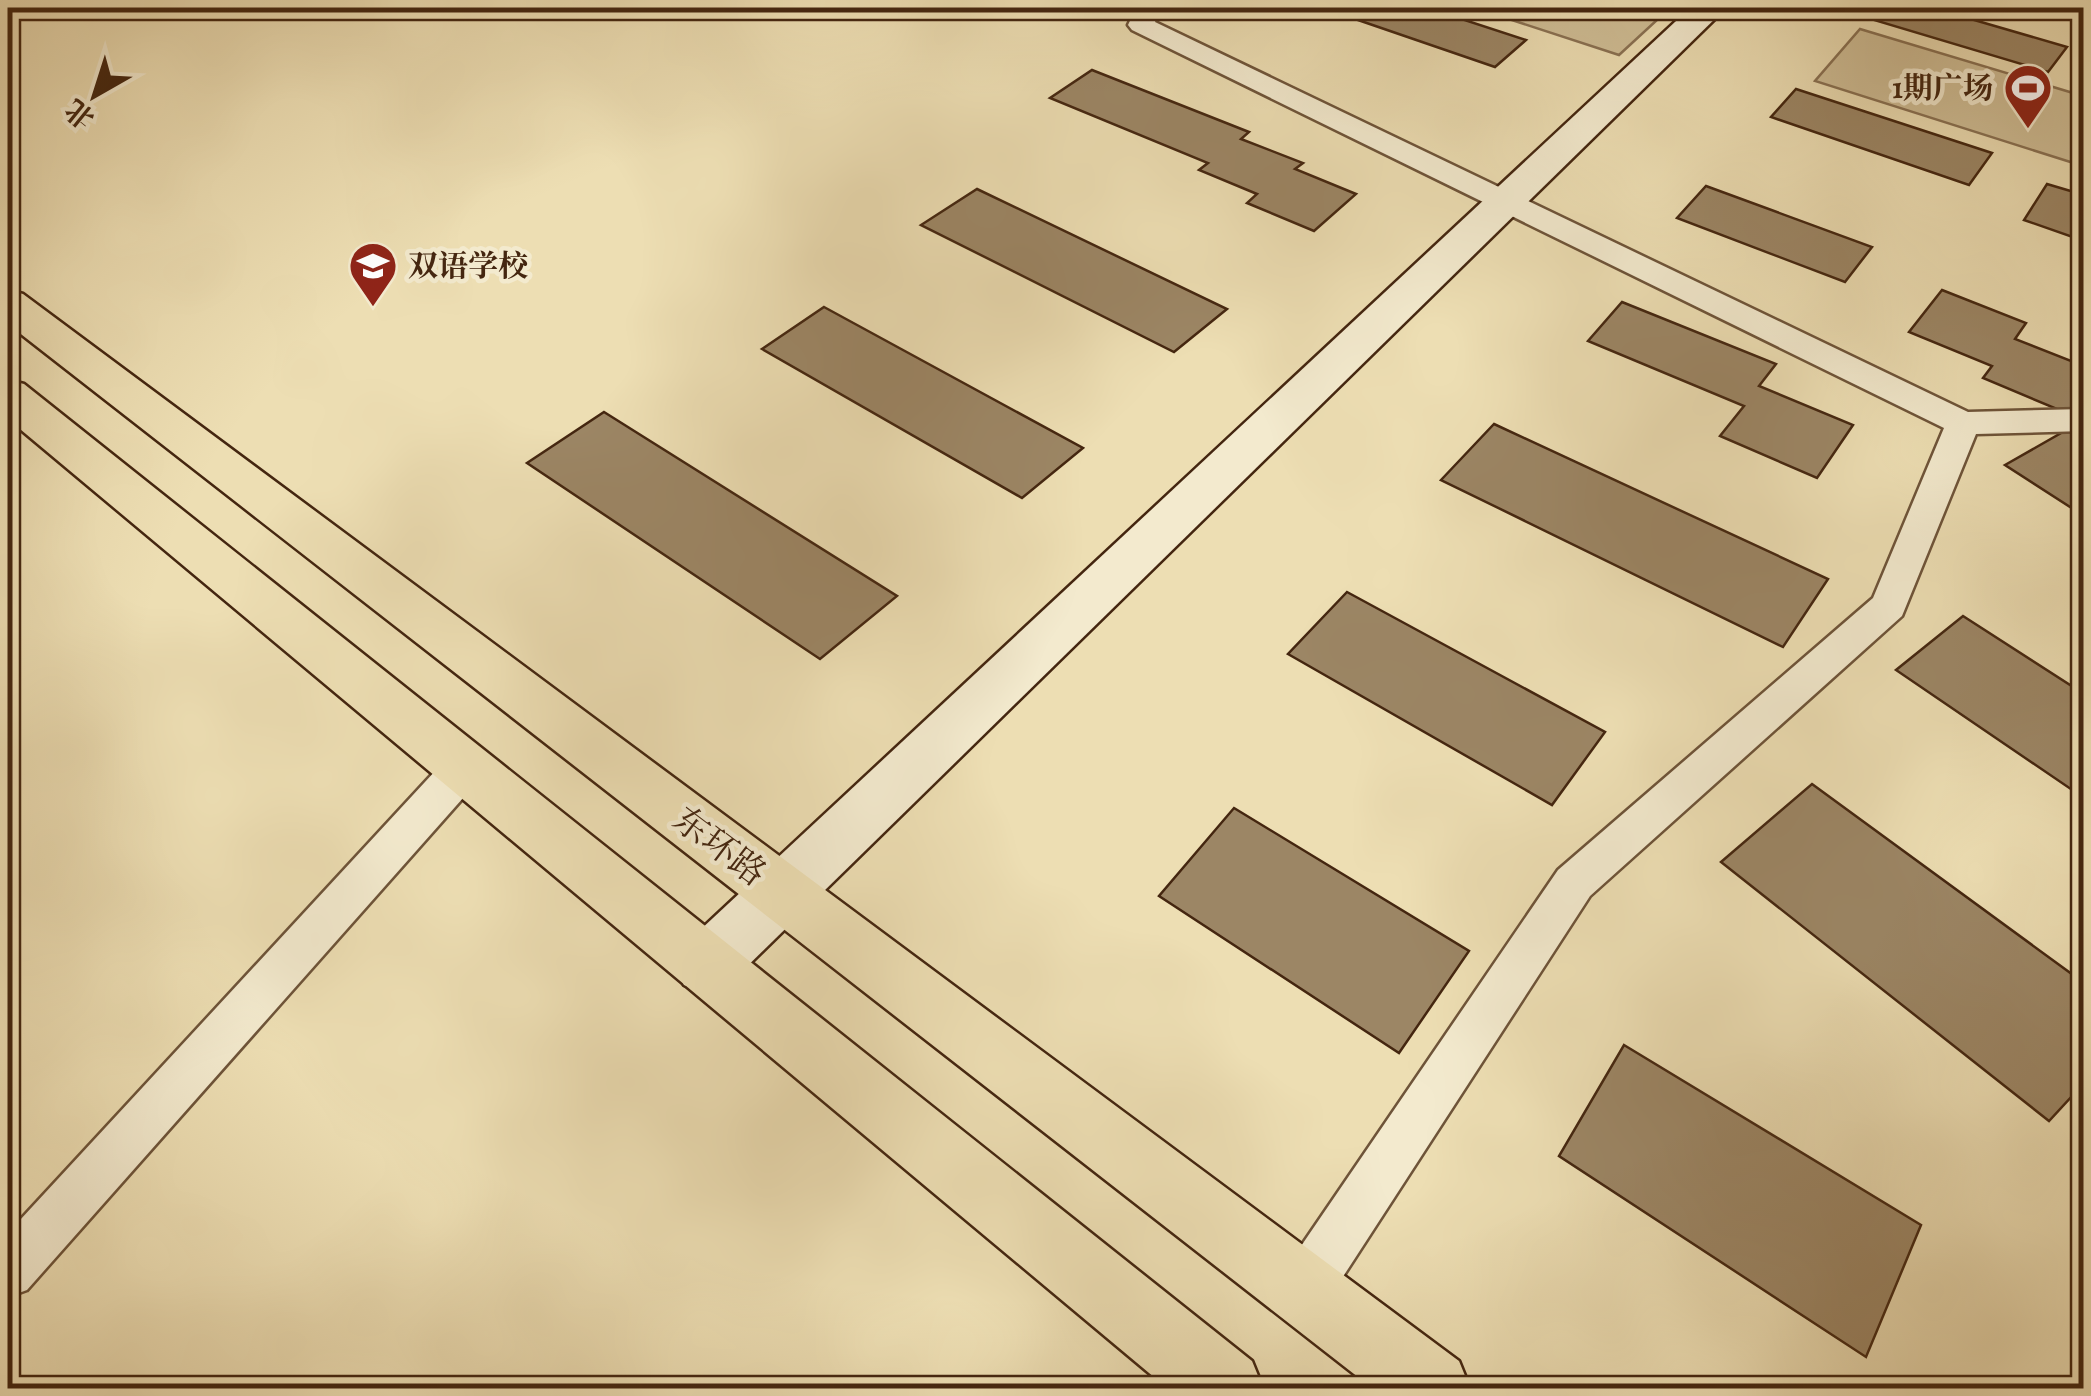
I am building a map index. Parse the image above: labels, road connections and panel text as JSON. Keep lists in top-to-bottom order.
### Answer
{
  "streets": {
    "main road": ["东环路"]
  },
  "places": {
    "sports": ["1期广场"],
    "school or university": ["双语学校"]
  },
  "north": "bottom left"
}
